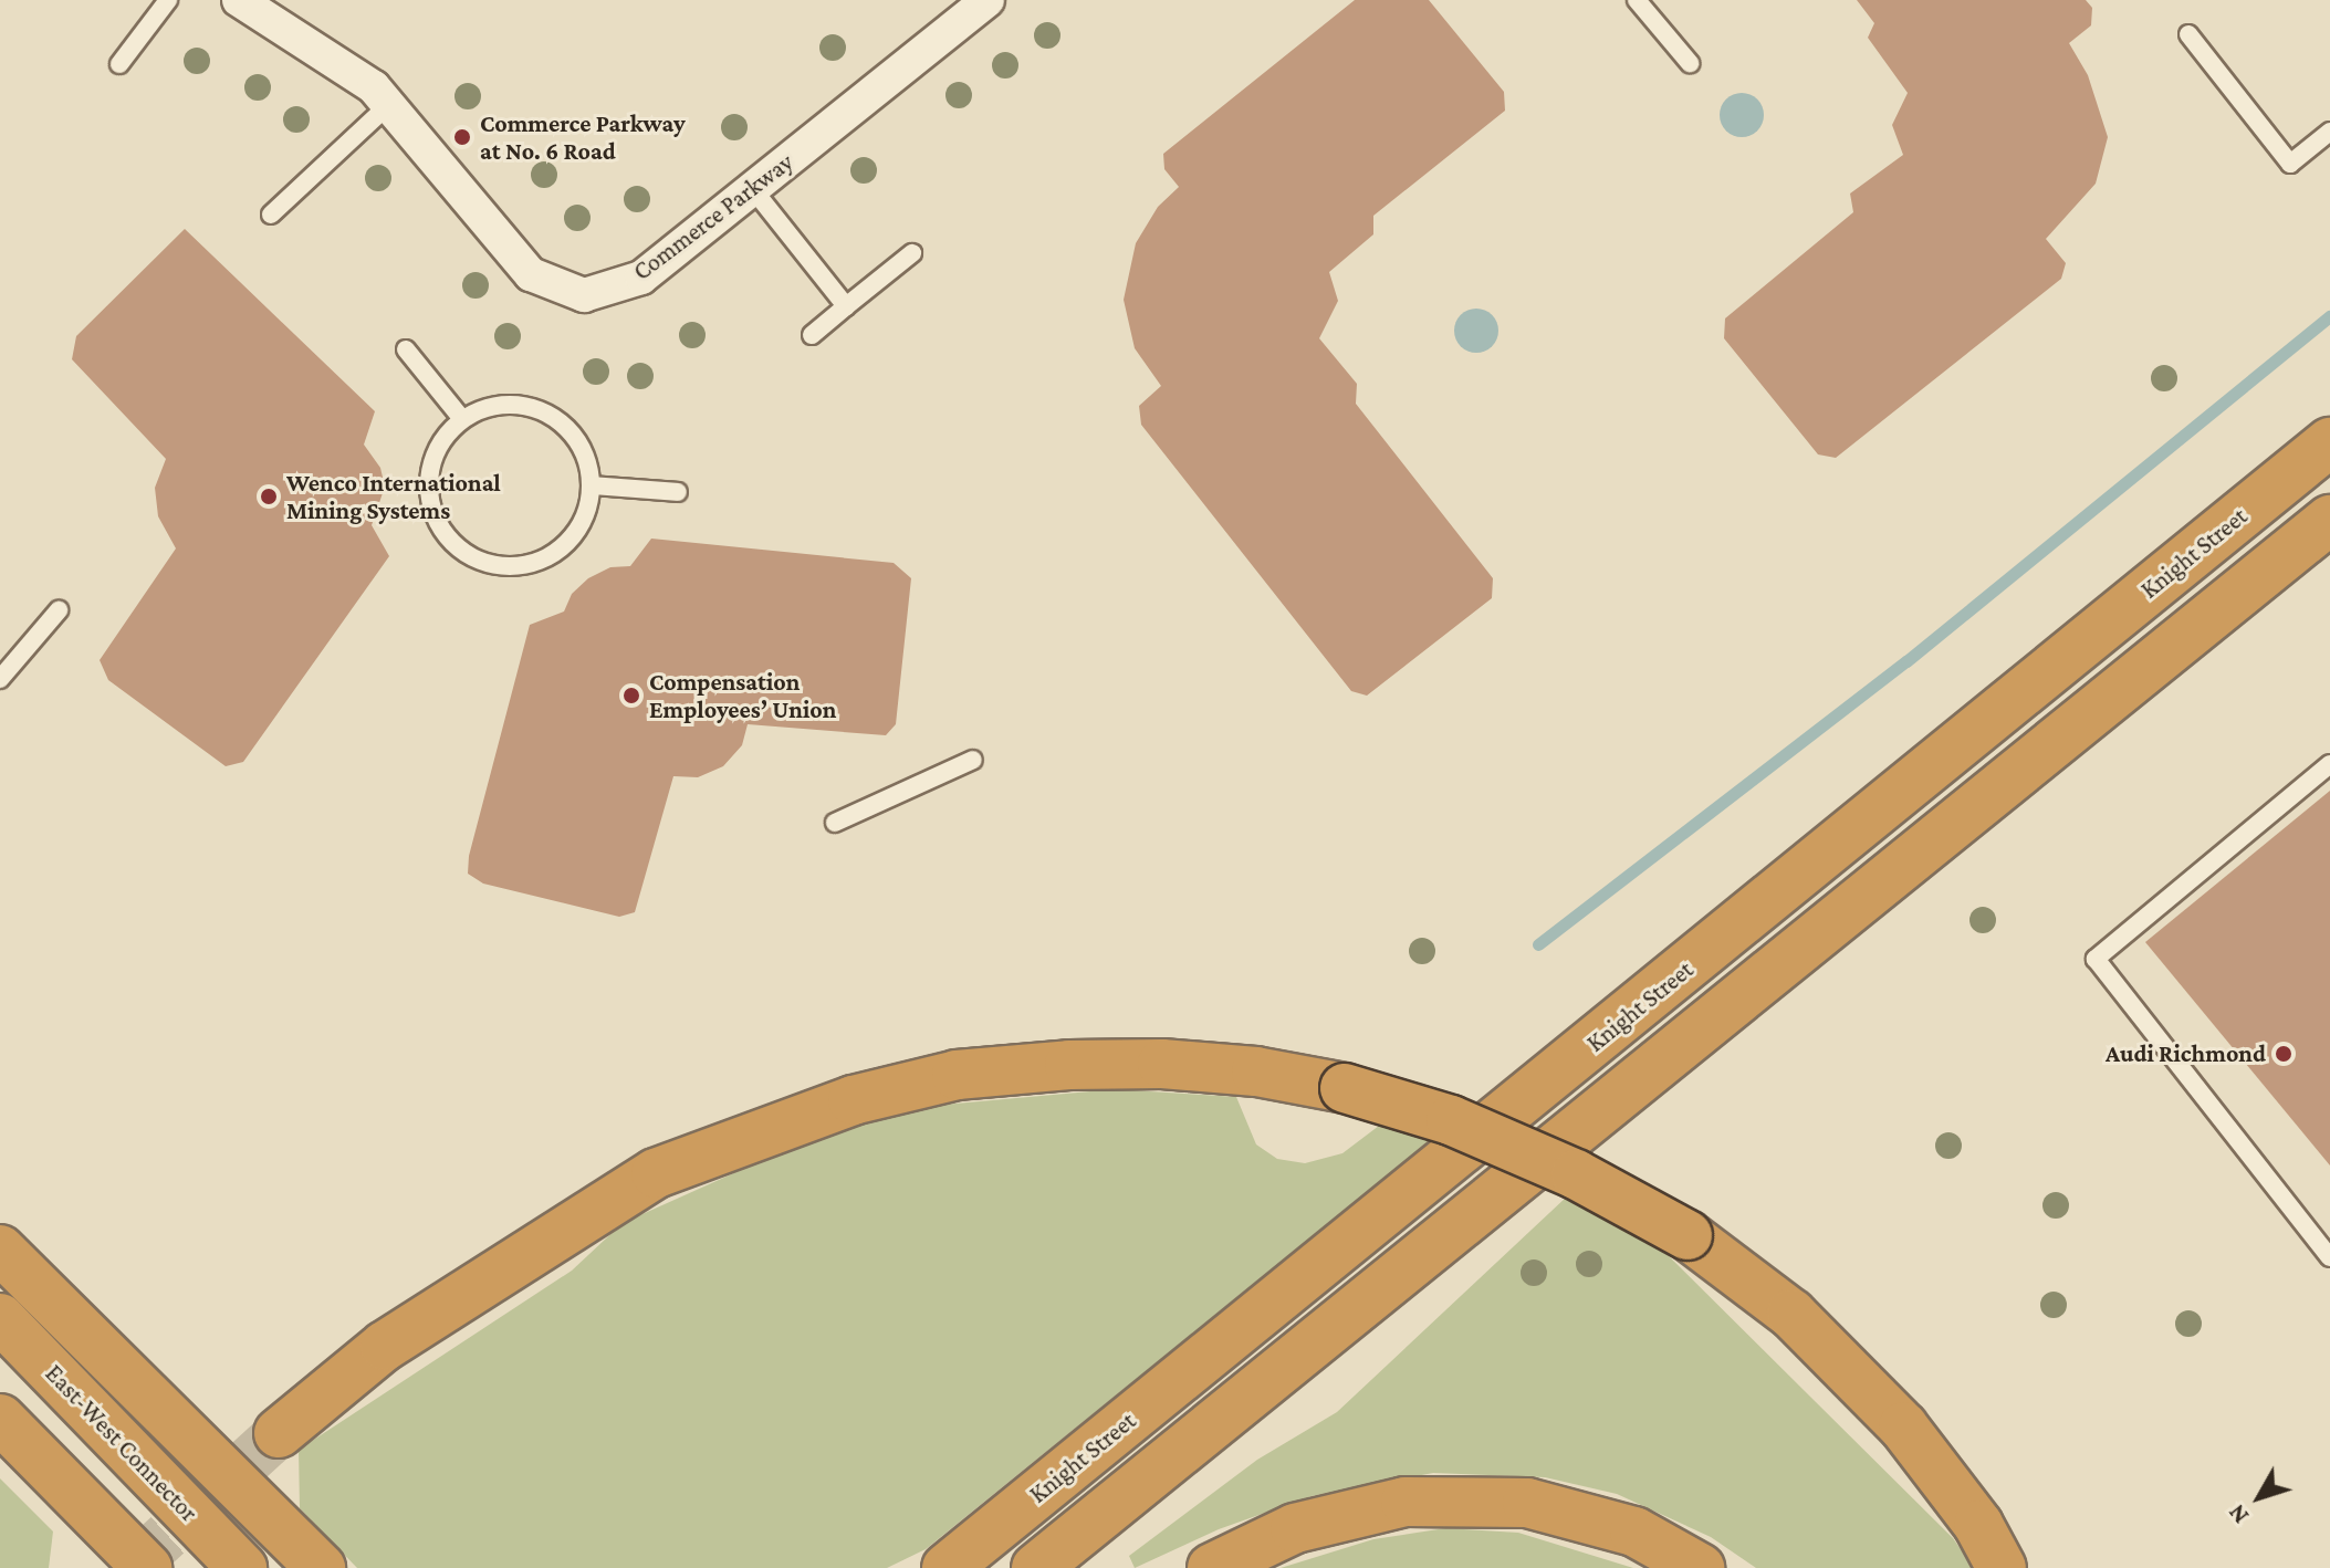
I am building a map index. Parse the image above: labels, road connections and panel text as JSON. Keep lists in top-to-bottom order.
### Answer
{
  "streets": {
    "highway": ["Knight Street", "East-West Connector"],
    "street": ["Commerce Parkway"]
  },
  "places": [
    "Commerce Parkway at No. 6 Road",
    "Wenco International Mining Systems",
    "Compensation Employees’ Union",
    "Audi Richmond"
  ],
  "north": "bottom left"
}
